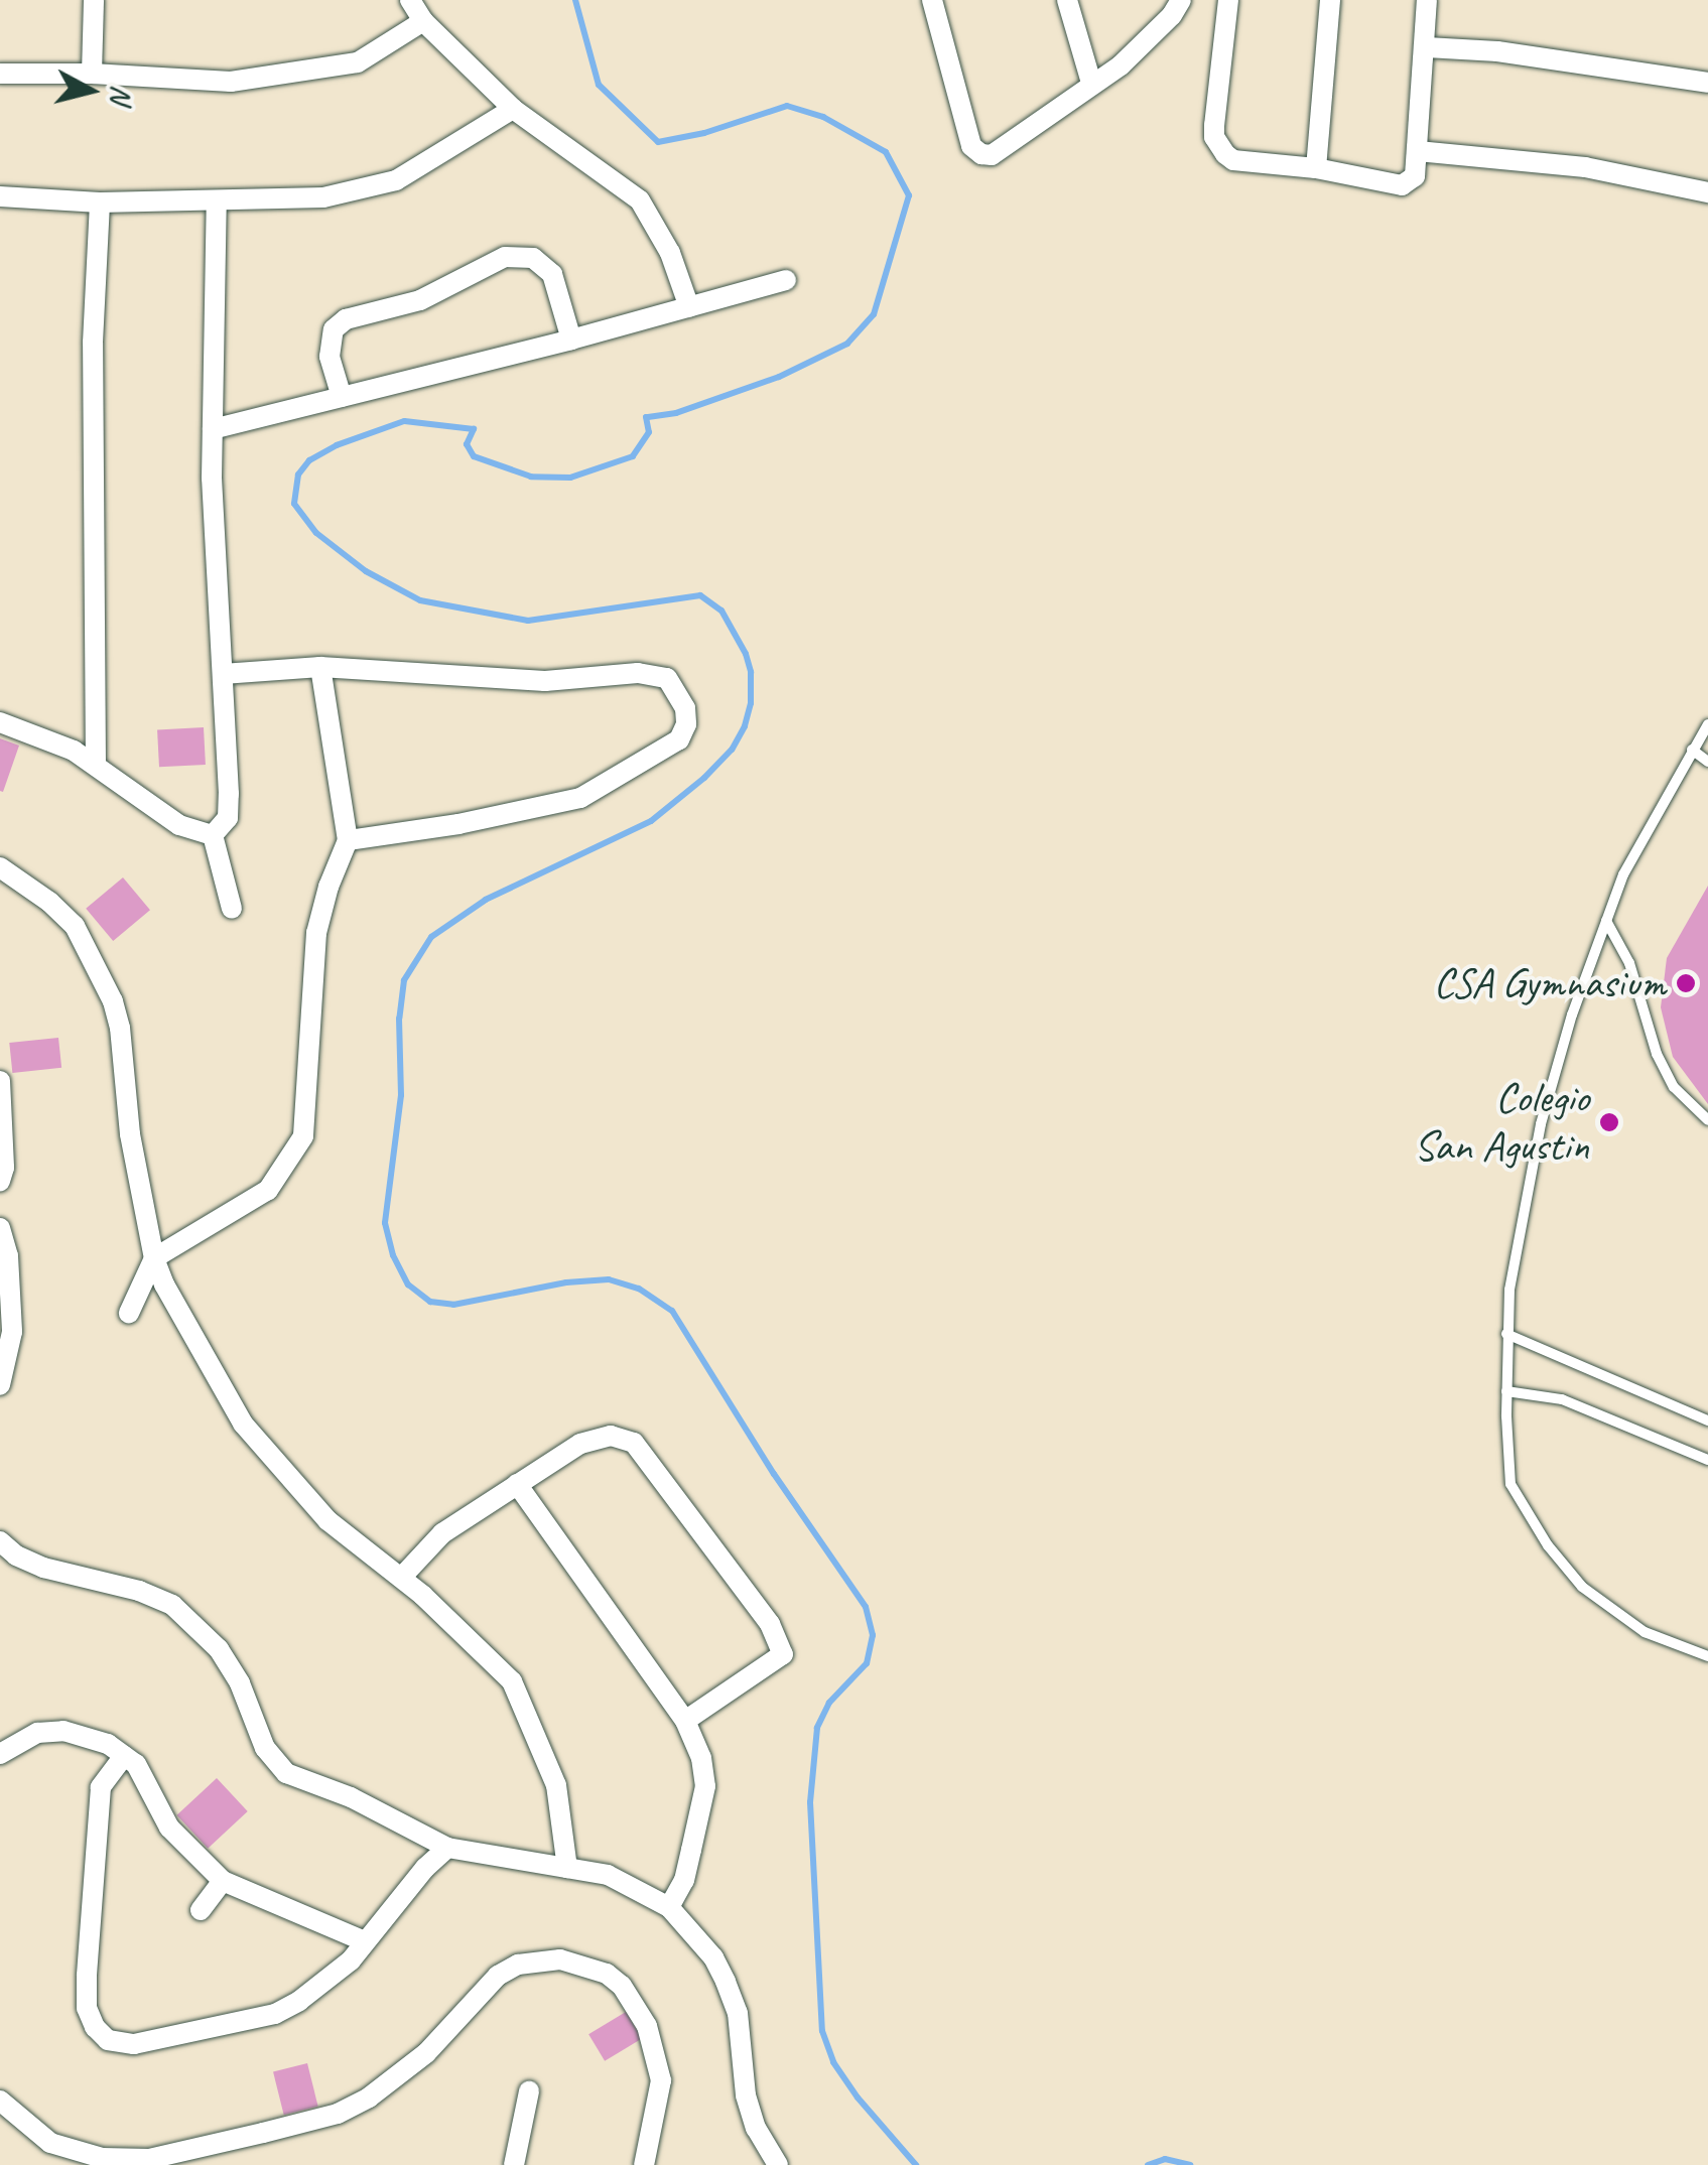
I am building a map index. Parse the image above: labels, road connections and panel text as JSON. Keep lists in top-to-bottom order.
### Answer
{
  "places": ["CSA Gymnasium", "Colegio San Agustin"],
  "north": "right"
}
